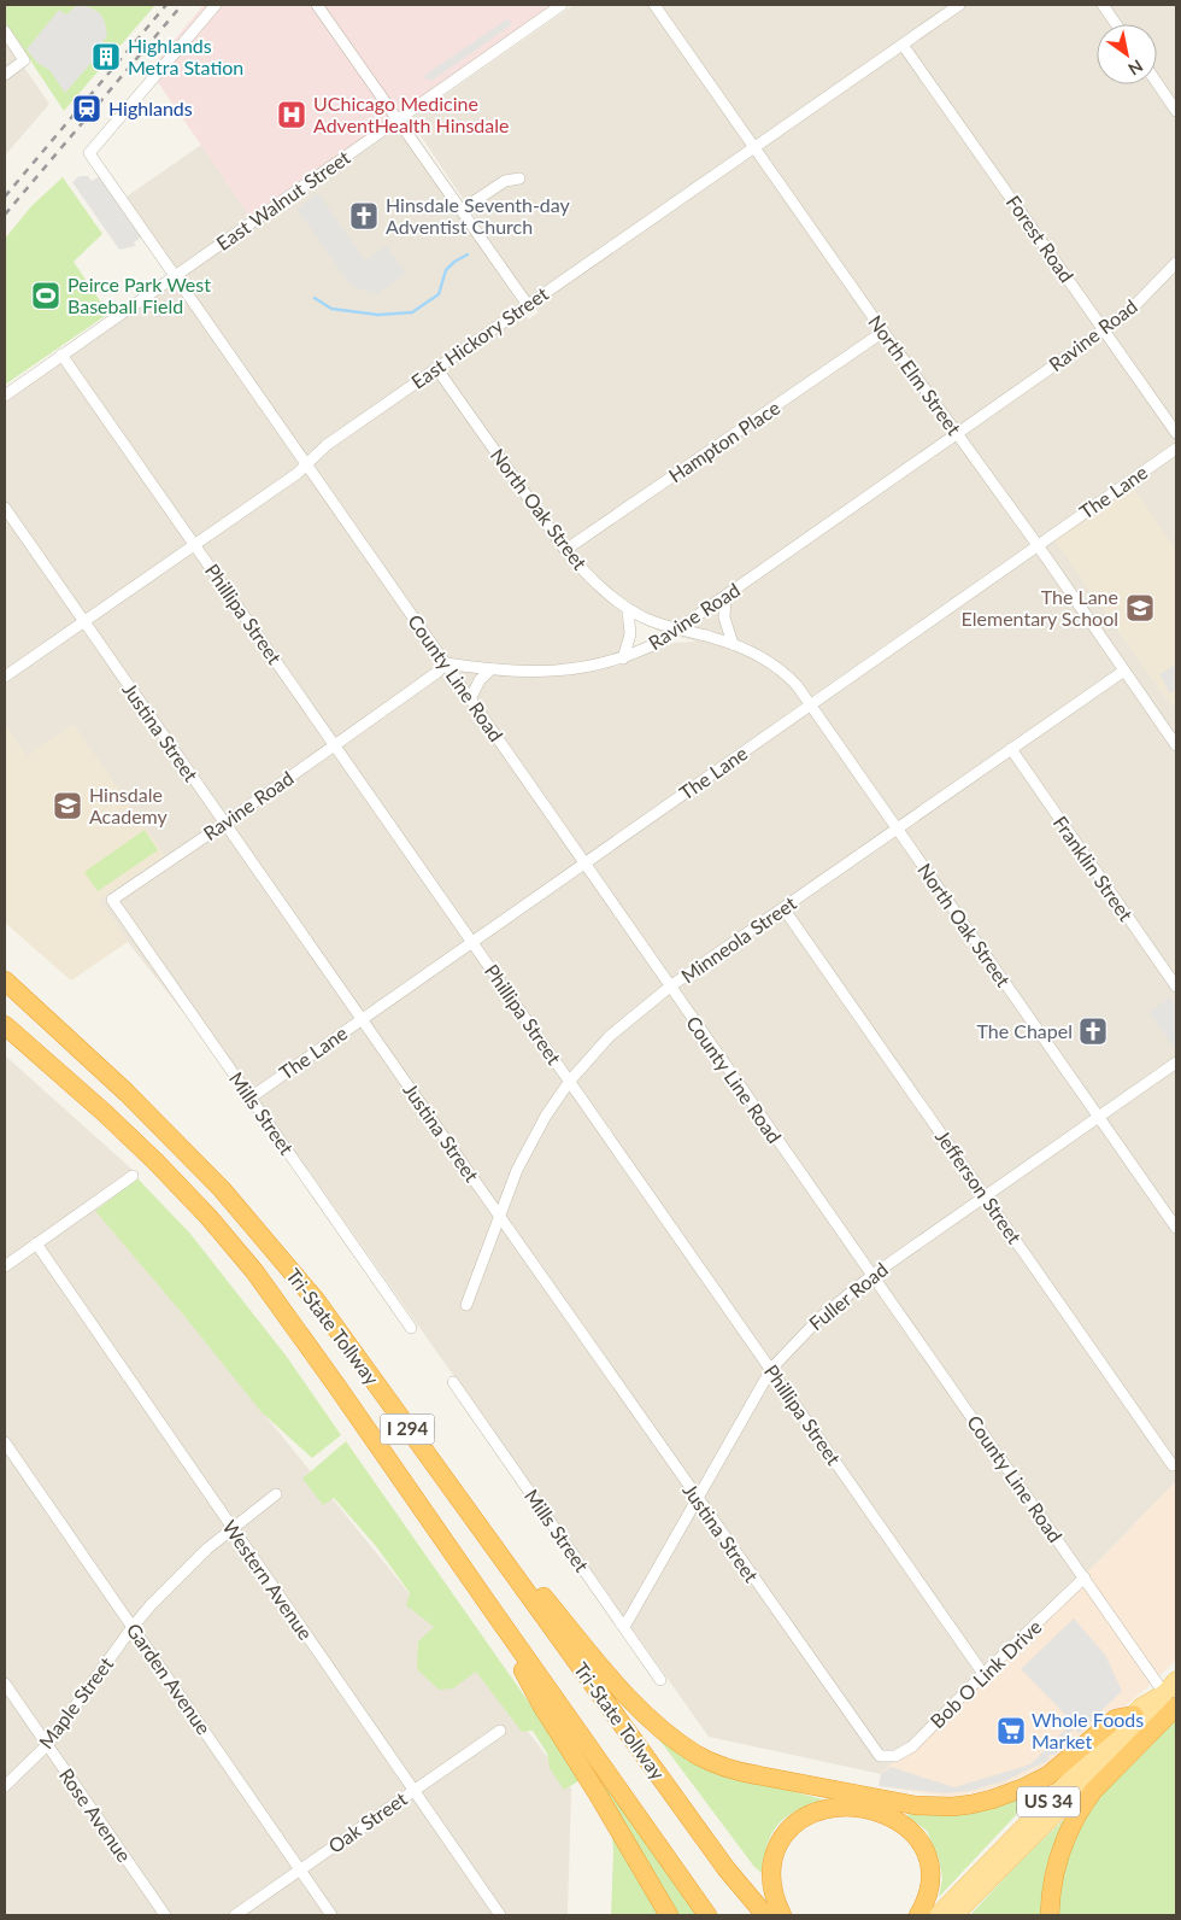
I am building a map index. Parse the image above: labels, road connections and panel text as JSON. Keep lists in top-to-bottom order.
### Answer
{
  "streets": {
    "highway": ["Tri-State Tollway", "I 294"],
    "main road": ["US 34"],
    "street": [
      "East Walnut Street",
      "Forest Road",
      "Ravine Road",
      "East Hickory Street",
      "North Elm Street",
      "Hampton Place",
      "The Lane",
      "North Oak Street",
      "Phillipa Street",
      "County Line Road",
      "Justina Street",
      "Franklin Street",
      "Minneola Street",
      "Mills Street",
      "Jefferson Street",
      "Fuller Road",
      "Western Avenue",
      "Bob O Link Drive",
      "Garden Avenue",
      "Maple Street",
      "Rose Avenue",
      "Oak Street"
    ]
  },
  "crossings": [
    ["East Walnut Street", "Phillipa Street"],
    ["East Walnut Street", "County Line Road"],
    ["Forest Road", "Ravine Road"],
    ["Forest Road", "East Hickory Street"],
    ["Ravine Road", "North Elm Street"],
    ["Ravine Road", "North Oak Street"],
    ["Ravine Road", "Phillipa Street"],
    ["Ravine Road", "County Line Road"],
    ["Ravine Road", "Justina Street"],
    ["Ravine Road", "Mills Street"],
    ["East Hickory Street", "North Elm Street"],
    ["East Hickory Street", "North Oak Street"],
    ["East Hickory Street", "Phillipa Street"],
    ["East Hickory Street", "County Line Road"],
    ["East Hickory Street", "Justina Street"],
    ["North Elm Street", "Hampton Place"],
    ["North Elm Street", "The Lane"],
    ["North Elm Street", "Minneola Street"],
    ["Hampton Place", "North Oak Street"],
    ["The Lane", "North Oak Street"],
    ["The Lane", "Phillipa Street"],
    ["The Lane", "County Line Road"],
    ["The Lane", "Justina Street"],
    ["The Lane", "Mills Street"],
    ["North Oak Street", "Minneola Street"],
    ["North Oak Street", "Fuller Road"],
    ["Phillipa Street", "Minneola Street"],
    ["Phillipa Street", "Fuller Road"],
    ["Phillipa Street", "Bob O Link Drive"],
    ["County Line Road", "Minneola Street"],
    ["County Line Road", "Fuller Road"],
    ["County Line Road", "Bob O Link Drive"],
    ["County Line Road", "US 34"],
    ["Justina Street", "Minneola Street"],
    ["Justina Street", "Fuller Road"],
    ["Justina Street", "Bob O Link Drive"],
    ["Franklin Street", "Minneola Street"],
    ["Minneola Street", "Jefferson Street"],
    ["Mills Street", "Fuller Road"],
    ["Jefferson Street", "Fuller Road"],
    ["Western Avenue", "Maple Street"],
    ["Western Avenue", "Oak Street"],
    ["Garden Avenue", "Maple Street"],
    ["Garden Avenue", "Oak Street"],
    ["Maple Street", "Rose Avenue"]
  ],
  "places": {
    "building": ["Highlands Metra Station"],
    "station": ["Highlands"],
    "hospital": ["UChicago Medicine AdventHealth Hinsdale"],
    "church": ["Hinsdale Seventh-day Adventist Church", "The Chapel"],
    "sports": ["Peirce Park West Baseball Field"],
    "school or university": ["The Lane Elementary School", "Hinsdale Academy"],
    "supermarket": ["Whole Foods Market"]
  },
  "north": "bottom right"
}
